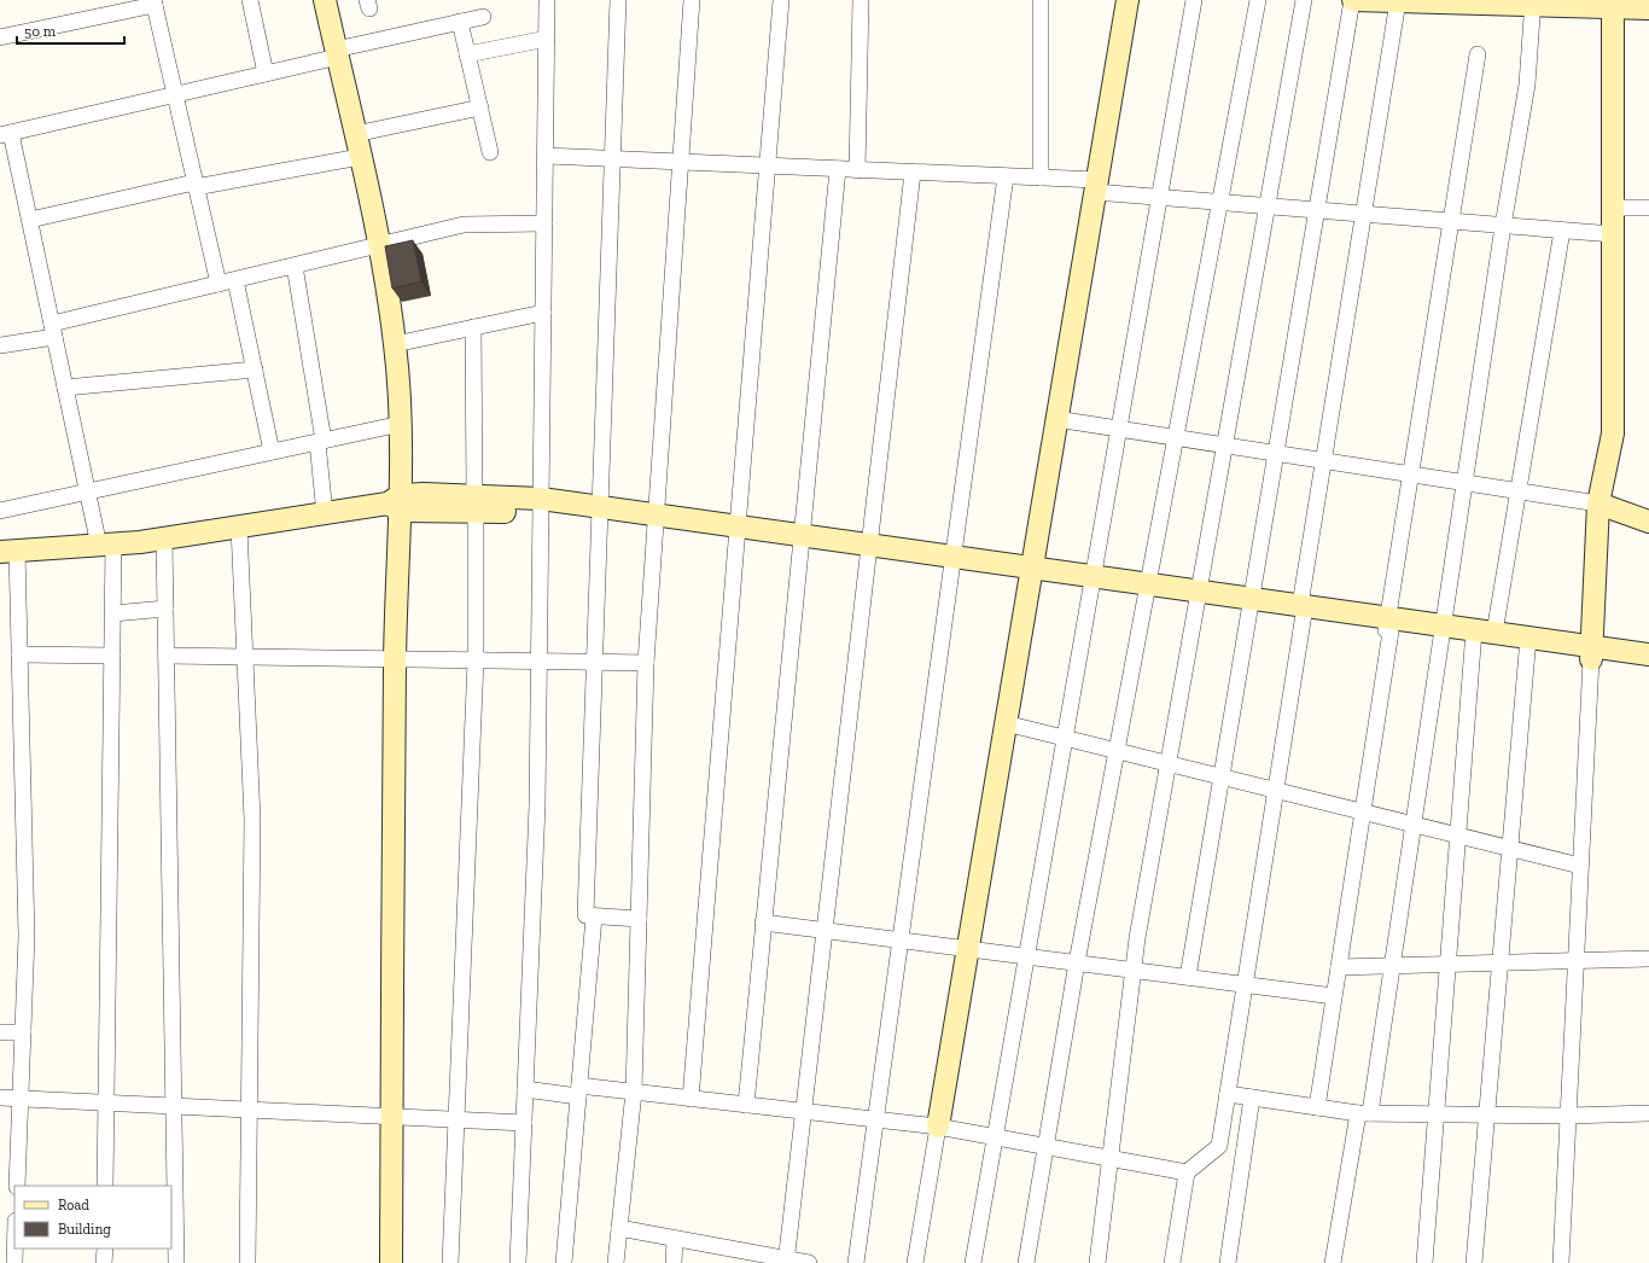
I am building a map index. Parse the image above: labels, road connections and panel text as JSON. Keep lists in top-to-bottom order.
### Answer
{
  "legend": ["Road", "Building"],
  "scale_bar": "50 m"
}
